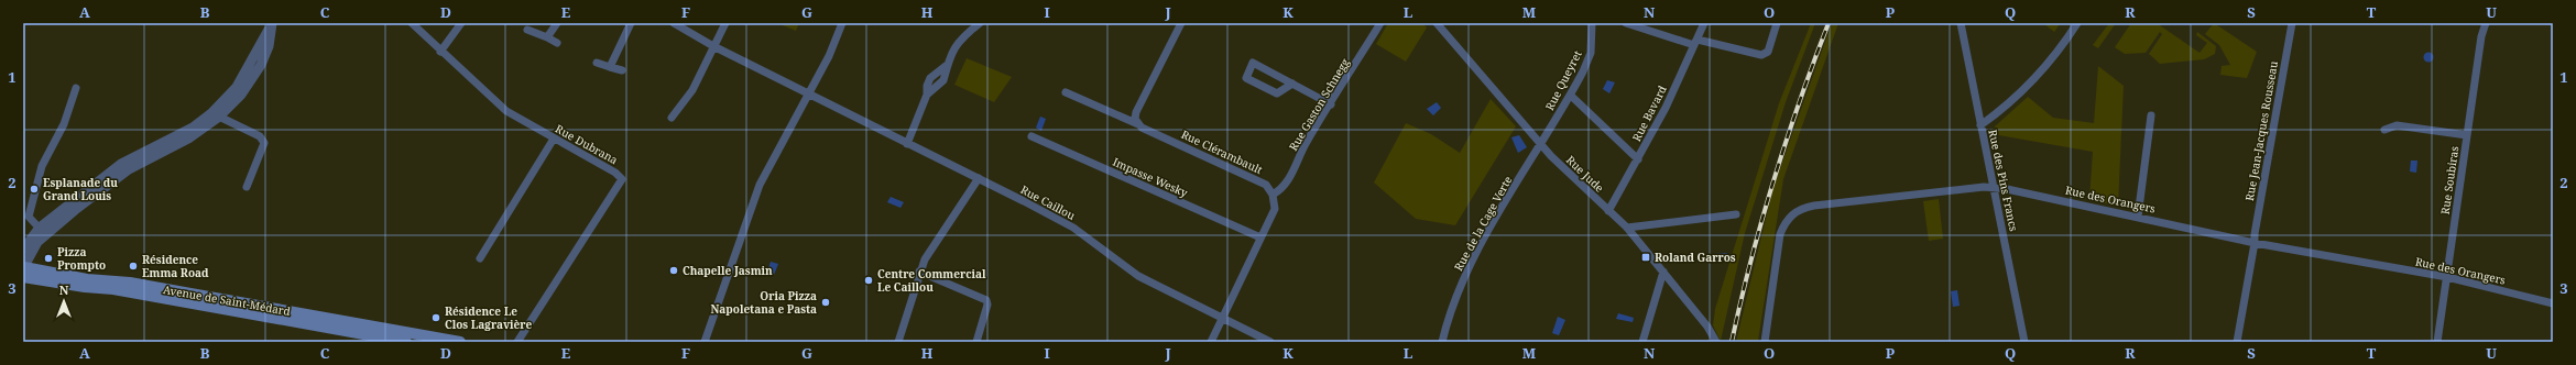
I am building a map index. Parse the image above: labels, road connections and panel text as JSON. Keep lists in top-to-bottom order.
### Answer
{
  "streets": {
    "main road": ["Avenue de Saint-Médard"],
    "street": [
      "Rue Queyret",
      "Rue Gaston Schnegg",
      "Rue Bavard",
      "Rue Jean-Jacques Rousseau",
      "Rue Dubrana",
      "Rue Clérambault",
      "Rue Jude",
      "Impasse Wesky",
      "Rue des Pins Francs",
      "Rue Soubiras",
      "Rue des Orangers",
      "Rue Caillou",
      "Rue de la Cage Verte"
    ]
  },
  "crossings": [
    ["Rue Queyret", "Rue Jude"],
    ["Rue Queyret", "Rue de la Cage Verte"],
    ["Rue Gaston Schnegg", "Rue Clérambault"],
    ["Rue Bavard", "Rue Jude"],
    ["Rue Jean-Jacques Rousseau", "Rue des Orangers"],
    ["Rue Jude", "Rue de la Cage Verte"],
    ["Rue des Pins Francs", "Rue des Orangers"],
    ["Rue Soubiras", "Rue des Orangers"]
  ],
  "places": {
    "other": [
      "Esplanade du Grand Louis",
      "Pizza Prompto",
      "Résidence Emma Road",
      "Chapelle Jasmin",
      "Centre Commercial Le Caillou",
      "Oria Pizza Napoletana e Pasta",
      "Résidence Le Clos Lagravière"
    ],
    "transit": ["Roland Garros"]
  },
  "north": "top",
  "grid": {
    "columns": [
      "A",
      "B",
      "C",
      "D",
      "E",
      "F",
      "G",
      "H",
      "I",
      "J",
      "K",
      "L",
      "M",
      "N",
      "O",
      "P",
      "Q",
      "R",
      "S",
      "T",
      "U"
    ],
    "rows": ["1", "2", "3"]
  }
}
